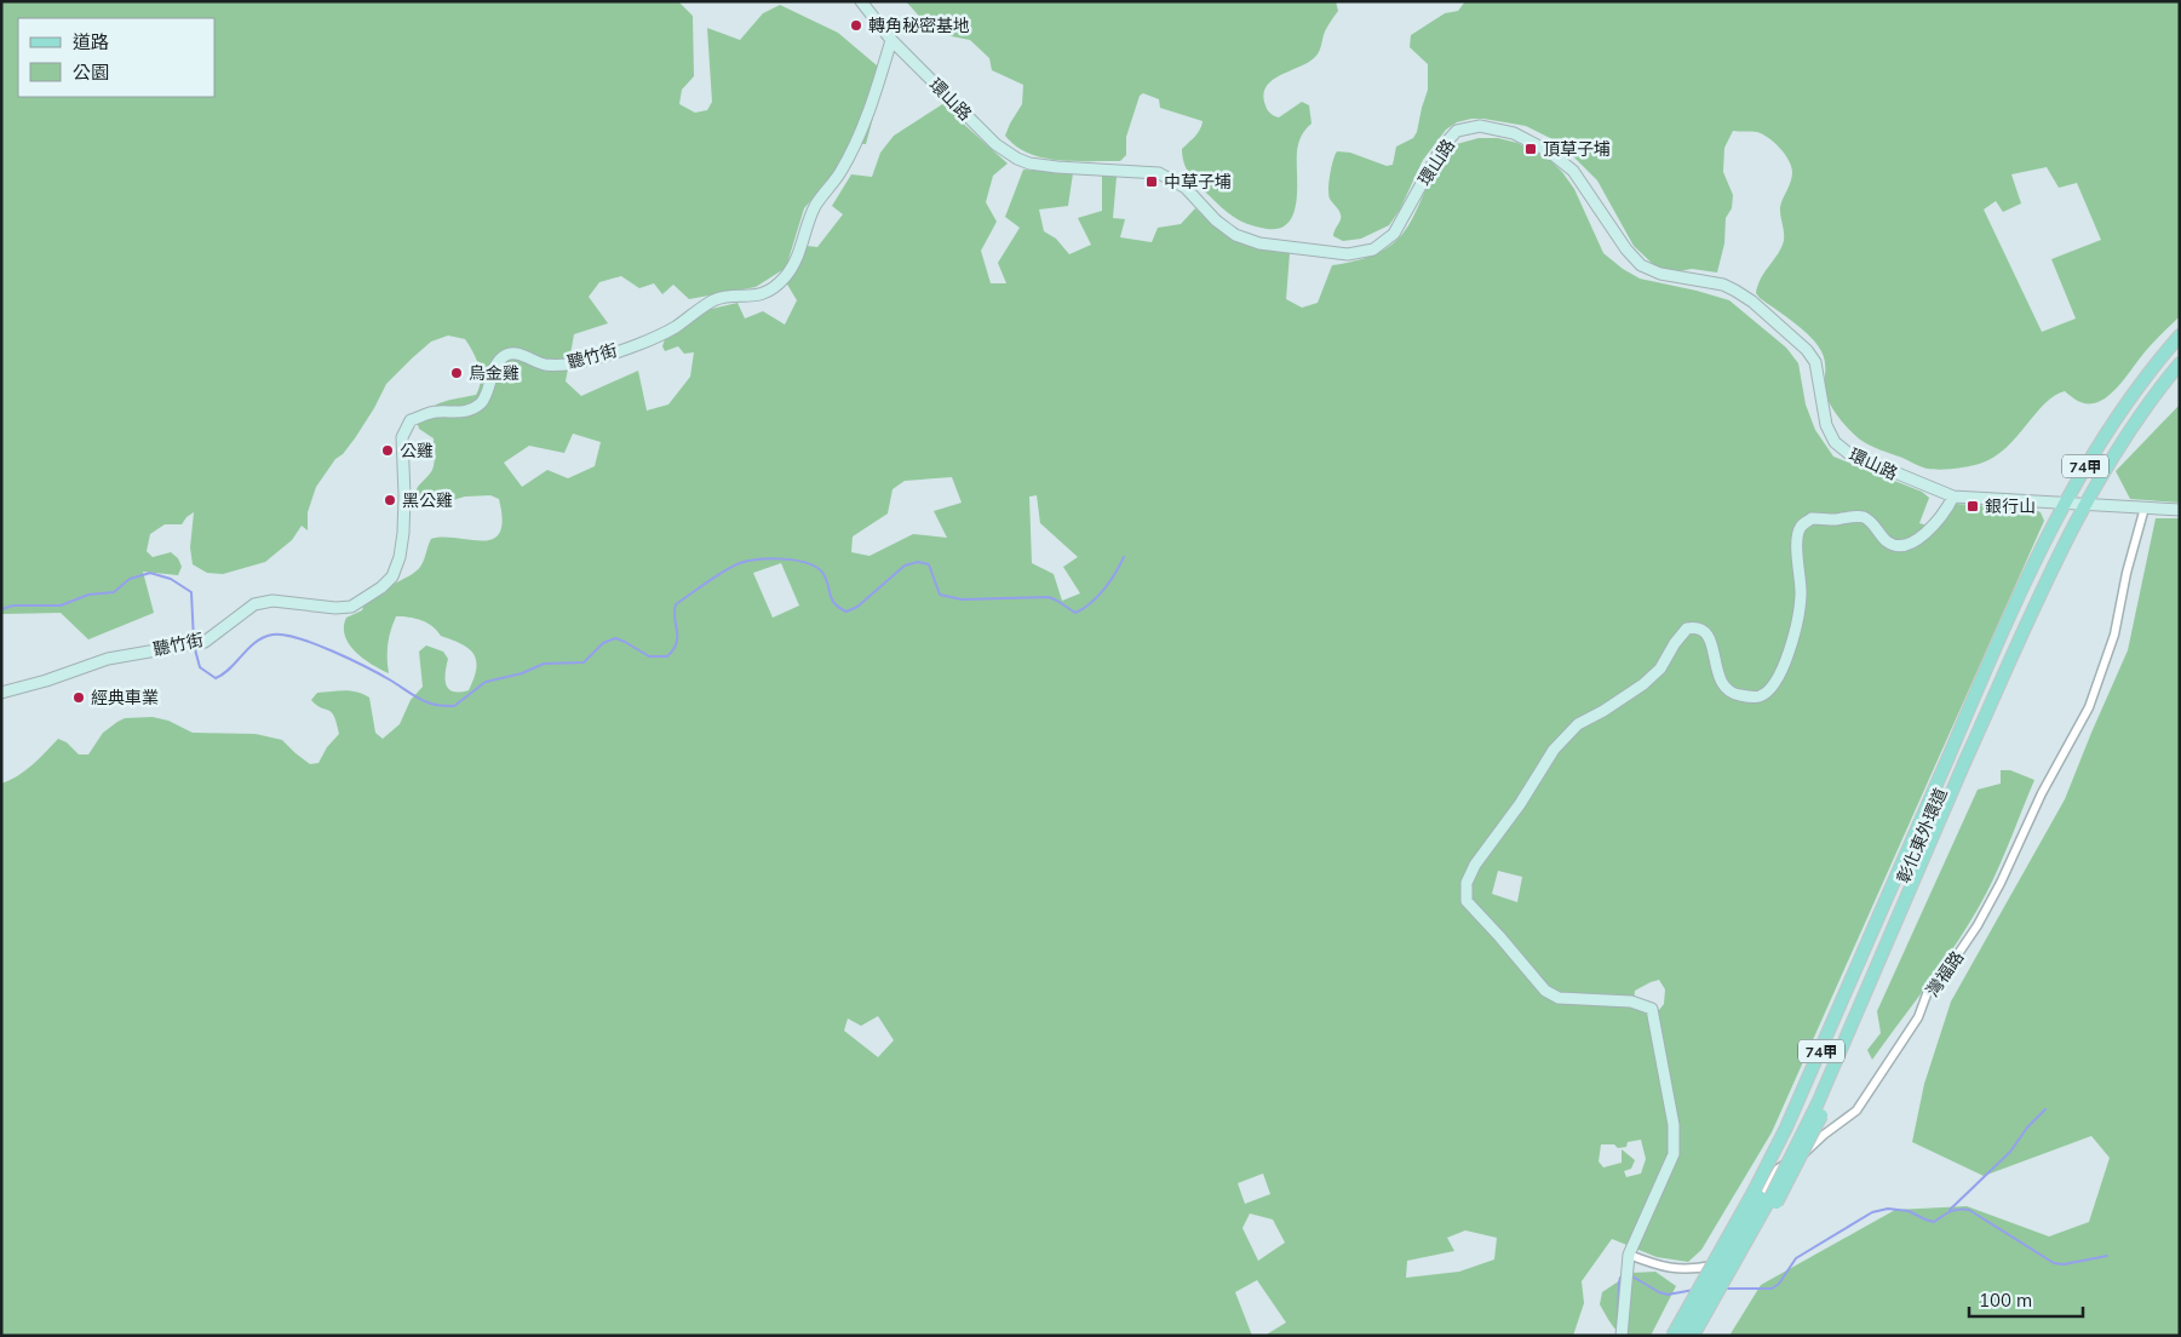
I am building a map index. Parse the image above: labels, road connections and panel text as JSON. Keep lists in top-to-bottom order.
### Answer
{
  "streets": {
    "main road": ["74甲", "彰化東外環道"],
    "street": ["環山路", "聽竹街", "灣福路"]
  },
  "crossings": [
    ["環山路", "聽竹街"],
    ["環山路", "彰化東外環道"],
    ["環山路", "灣福路"],
    ["74甲", "彰化東外環道"]
  ],
  "places": {
    "other": [
      "轉角秘密基地",
      "烏金雞",
      "公雞",
      "黑公雞",
      "經典車業"
    ],
    "transit": ["頂草子埔", "中草子埔", "銀行山"]
  },
  "legend": ["道路", "公園"],
  "scale_bar": "100 m"
}
